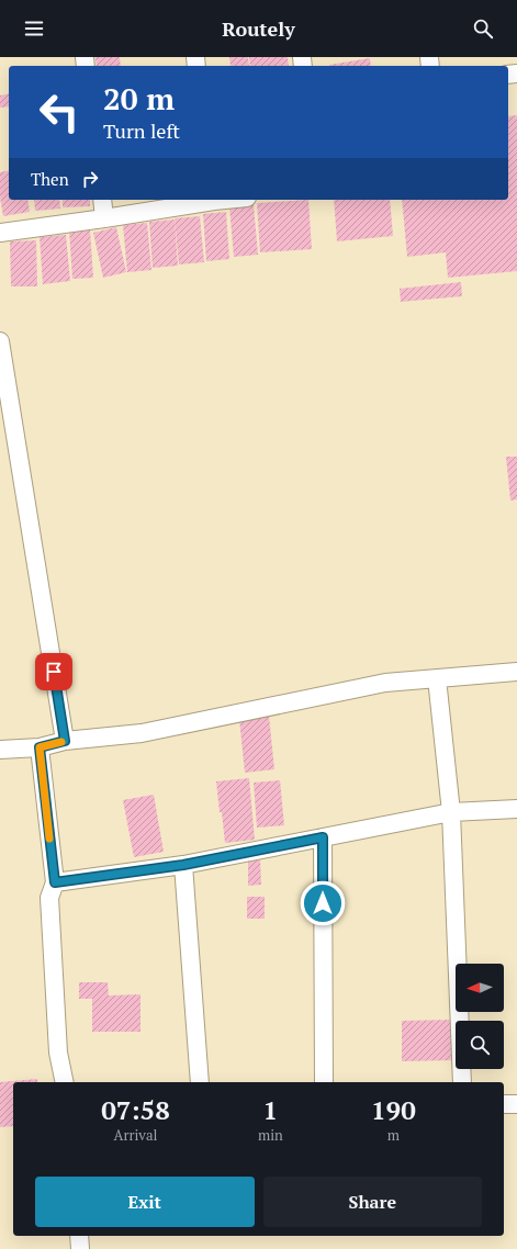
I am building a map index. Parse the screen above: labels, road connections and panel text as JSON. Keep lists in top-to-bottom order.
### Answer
{
  "north": "left",
  "page": {
    "header": "Routely",
    "turn": ["20 m", "Turn left"],
    "then": "Then",
    "eta": [
      "07:58",
      "Arrival",
      "1",
      "min",
      "190",
      "m"
    ],
    "buttons": ["Exit", "Share"]
  }
}
